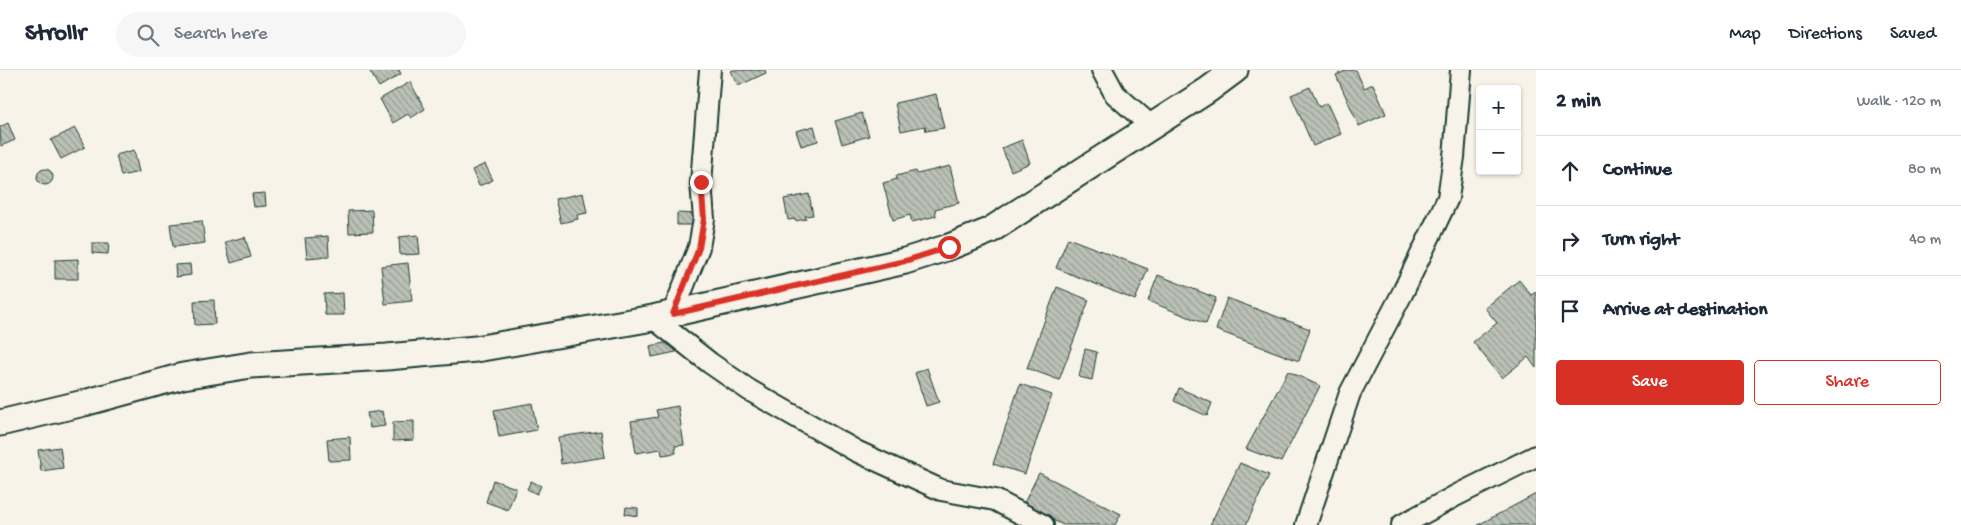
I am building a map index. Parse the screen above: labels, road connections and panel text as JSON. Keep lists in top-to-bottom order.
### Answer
{
  "page": {
    "header": "Strollr",
    "search": "Search here",
    "nav": ["Map", "Directions", "Saved"],
    "heading": ["2 min", "Walk · 120 m"],
    "map_buttons": ["+", "−"],
    "list": [
      ["Continue", "80 m"],
      ["Turn right", "40 m"],
      "Arrive at destination"
    ],
    "buttons": ["Save", "Share"]
  }
}
